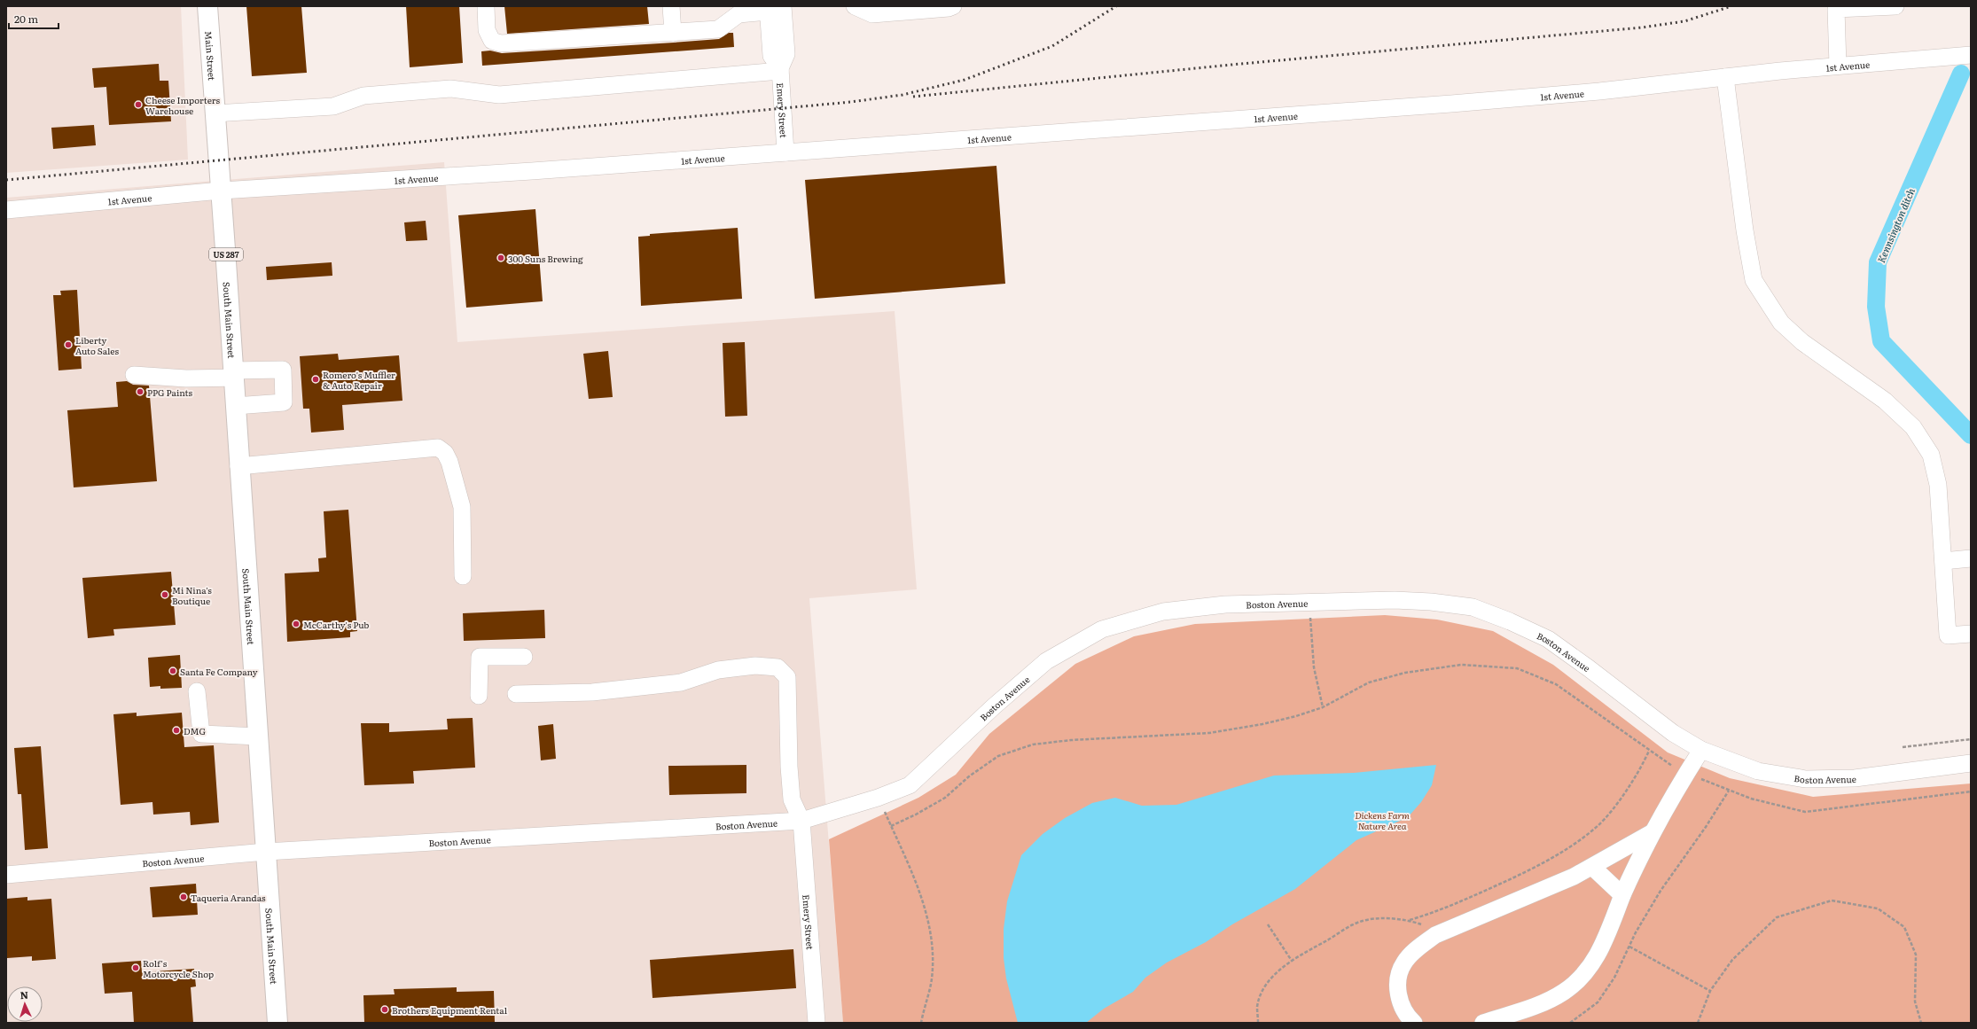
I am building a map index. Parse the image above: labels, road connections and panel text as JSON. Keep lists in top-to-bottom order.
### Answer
{
  "streets": {
    "highway": ["Main Street", "US 287", "South Main Street"],
    "street": ["1st Avenue", "Emery Street", "Boston Avenue"]
  },
  "crossings": [
    ["Main Street", "1st Avenue"],
    ["Main Street", "South Main Street"],
    ["1st Avenue", "Emery Street"],
    ["1st Avenue", "South Main Street"],
    ["Emery Street", "Boston Avenue"],
    ["South Main Street", "Boston Avenue"]
  ],
  "water": ["Kennsington ditch"],
  "parks": ["Dickens Farm Nature Area"],
  "places": [
    "Cheese Importers Warehouse",
    "300 Suns Brewing",
    "Liberty Auto Sales",
    "Romero's Muffler & Auto Repair",
    "PPG Paints",
    "Mi Nina's Boutique",
    "McCarthy's Pub",
    "Santa Fe Company",
    "DMG",
    "Taqueria Arandas",
    "Rolf's Motorcycle Shop",
    "Brothers Equipment Rental"
  ],
  "scale_bar": "20 m",
  "north": "top"
}
